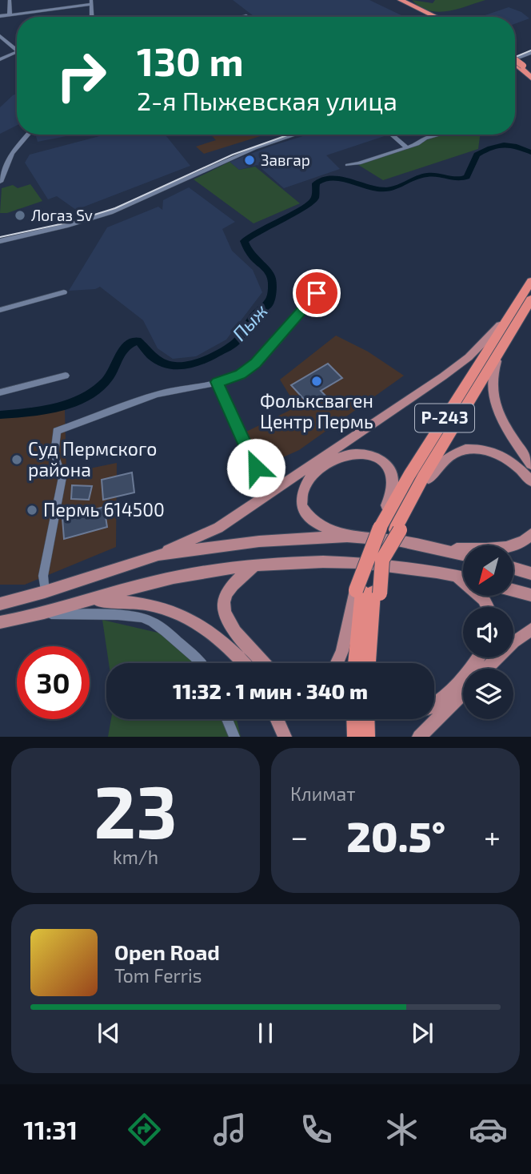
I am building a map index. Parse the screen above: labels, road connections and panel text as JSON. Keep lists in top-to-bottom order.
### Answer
{
  "streets": {
    "highway": ["Р-243"]
  },
  "water": ["Пыж"],
  "places": [
    "Завгар",
    "Логаз Sv",
    "Фольксваген Центр Пермь",
    "Суд Пермского района",
    "Пермь 614500"
  ],
  "north": "bottom left",
  "page": {
    "turn": ["130 m", "2-я Пыжевская улица"],
    "limit": "30",
    "trip": "11:32 · 1 мин · 340 m",
    "tile": [
      ["23", "km/h"],
      "Климат"
    ],
    "heat": ["−", "20.5°", "+"],
    "song": ["Open Road", "Tom Ferris"],
    "tabs": "11:31"
  }
}
